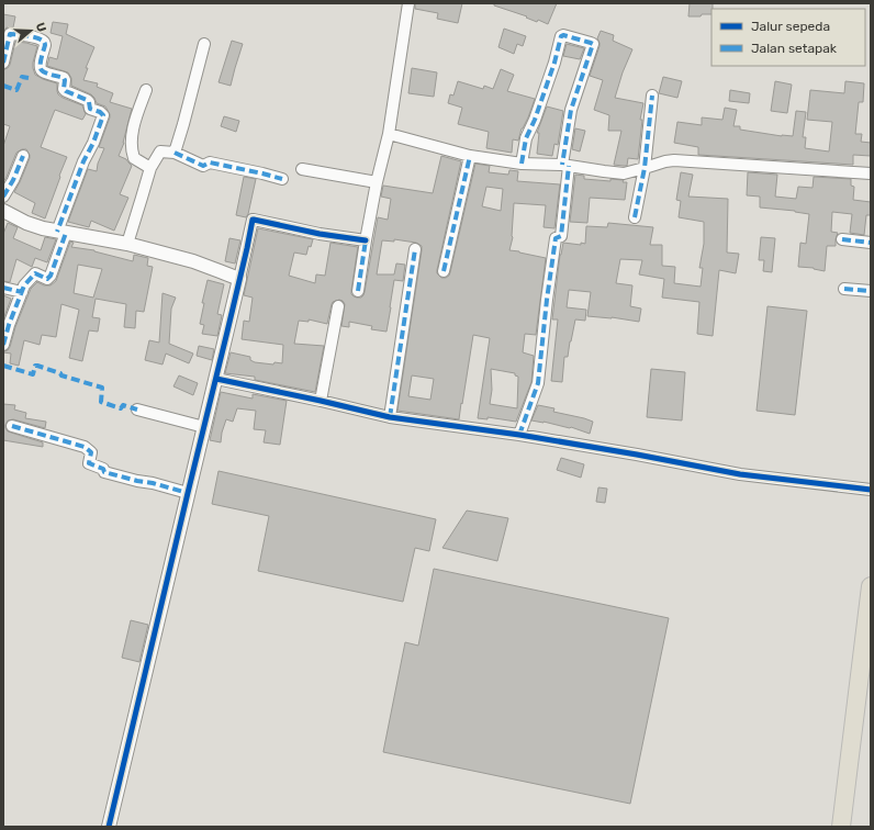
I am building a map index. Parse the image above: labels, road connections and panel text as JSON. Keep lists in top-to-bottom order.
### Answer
{
  "legend": ["Jalur sepeda", "Jalan setapak"],
  "north": "right"
}
